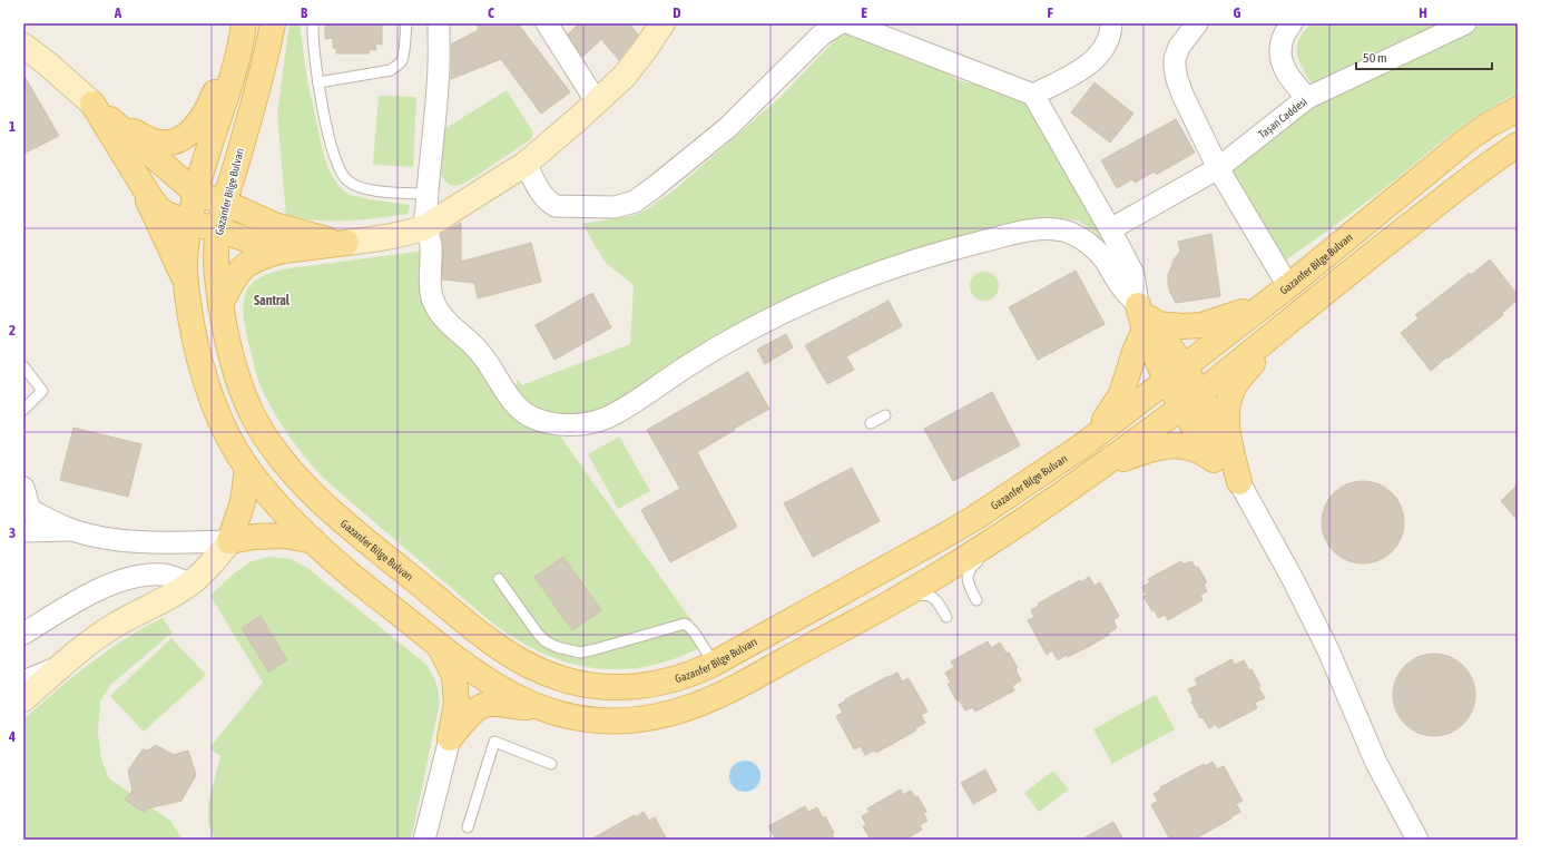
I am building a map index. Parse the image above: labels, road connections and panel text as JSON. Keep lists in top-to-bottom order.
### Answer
{
  "streets": {
    "main road": ["Gazanfer Bilge Bulvarı"],
    "street": ["Taşan Caddesi"]
  },
  "districts": ["Santral"],
  "scale_bar": "50 m",
  "grid": {
    "columns": [
      "A",
      "B",
      "C",
      "D",
      "E",
      "F",
      "G",
      "H"
    ],
    "rows": [
      "1",
      "2",
      "3",
      "4"
    ]
  }
}
